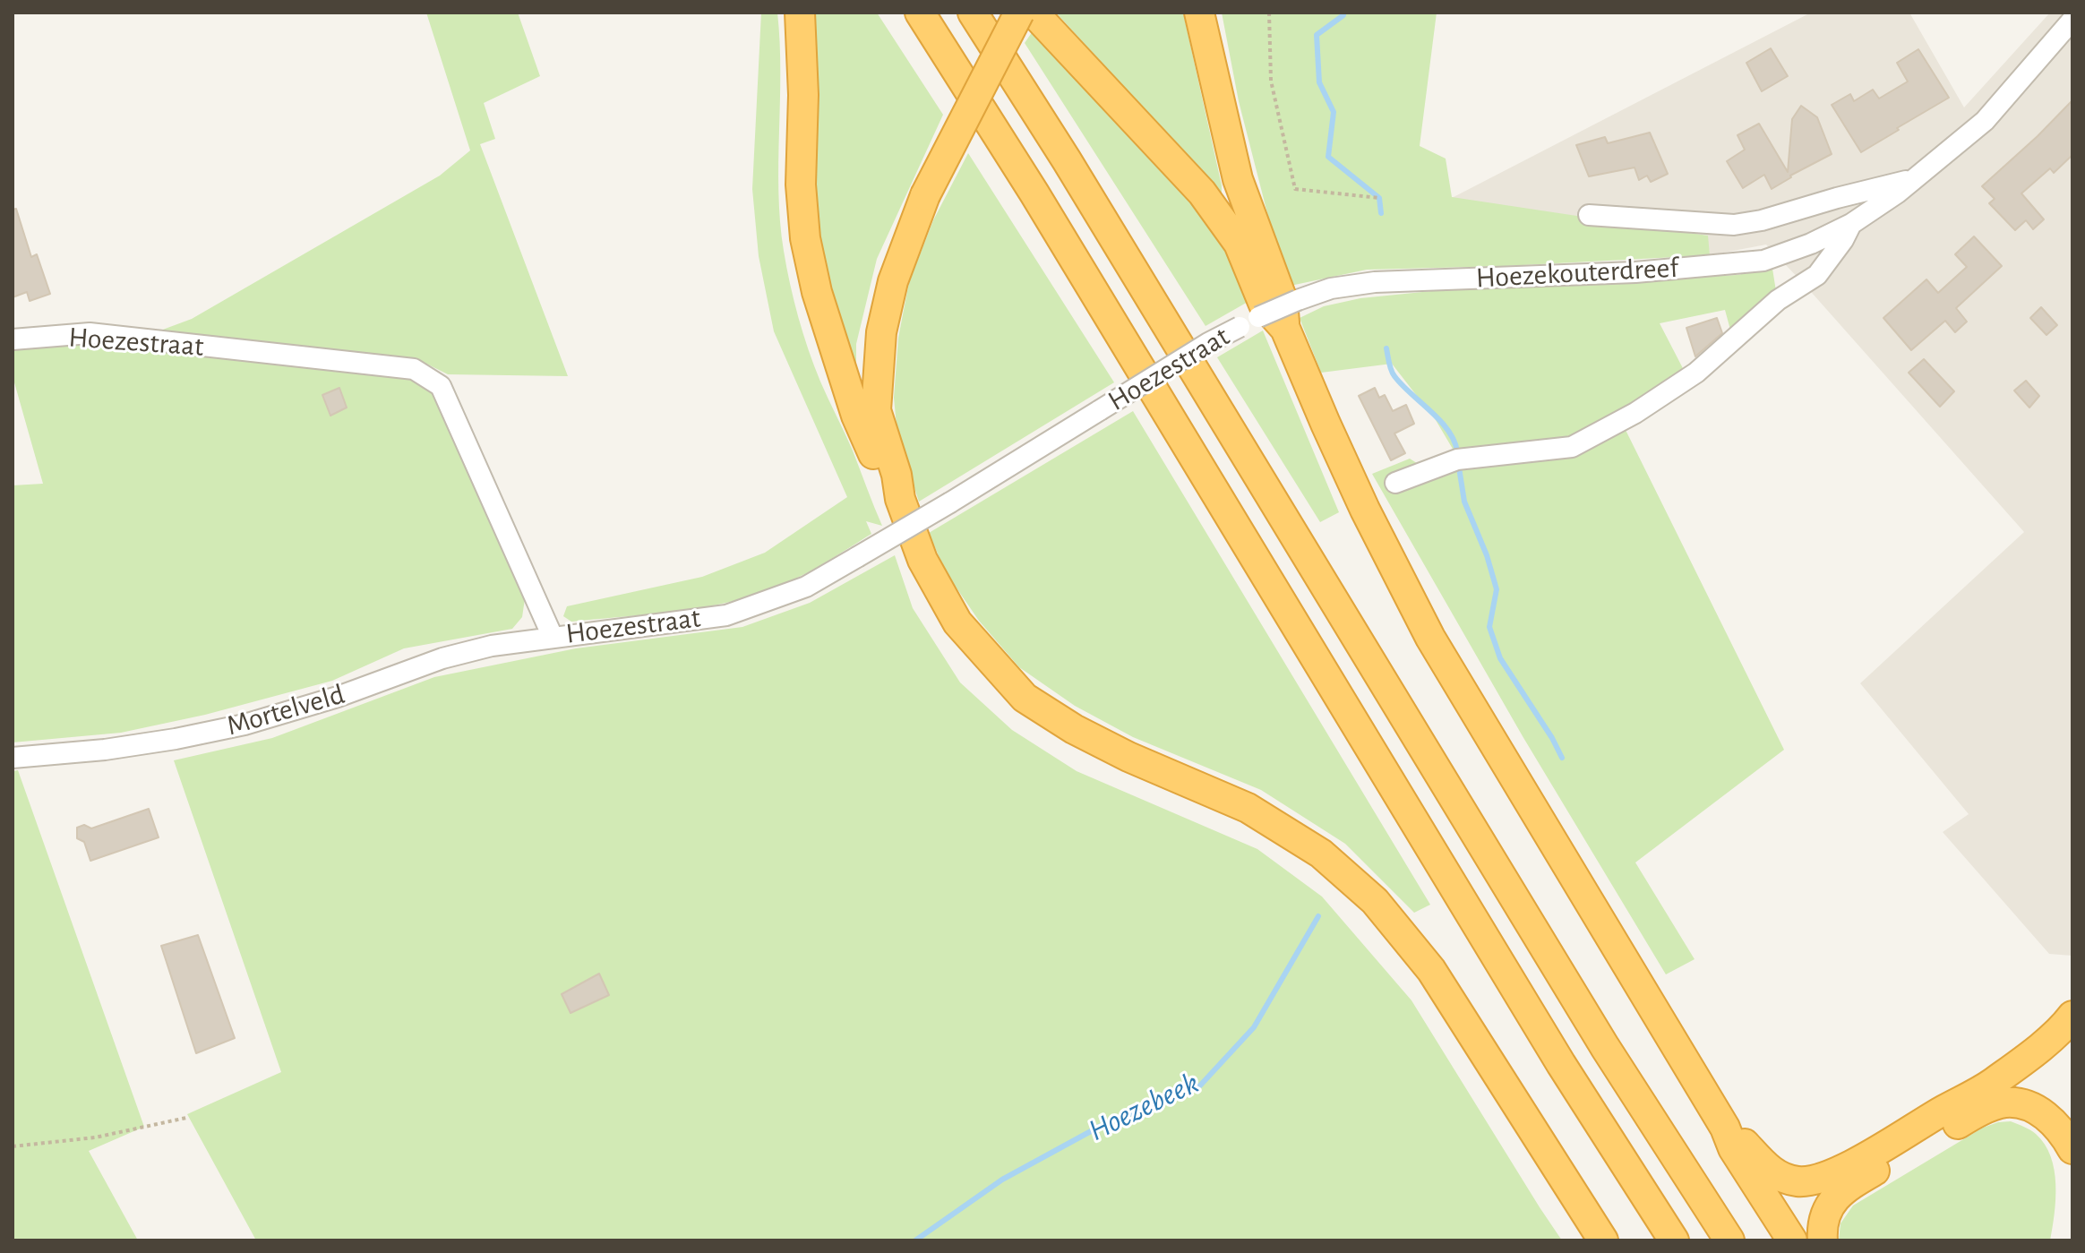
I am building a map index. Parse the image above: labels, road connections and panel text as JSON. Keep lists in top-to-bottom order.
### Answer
{
  "streets": {
    "street": ["Hoezekouterdreef", "Hoezestraat", "Mortelveld"]
  },
  "crossings": [
    ["Hoezekouterdreef", "Hoezestraat"],
    ["Hoezestraat", "Mortelveld"]
  ],
  "water": ["Hoezebeek"]
}
